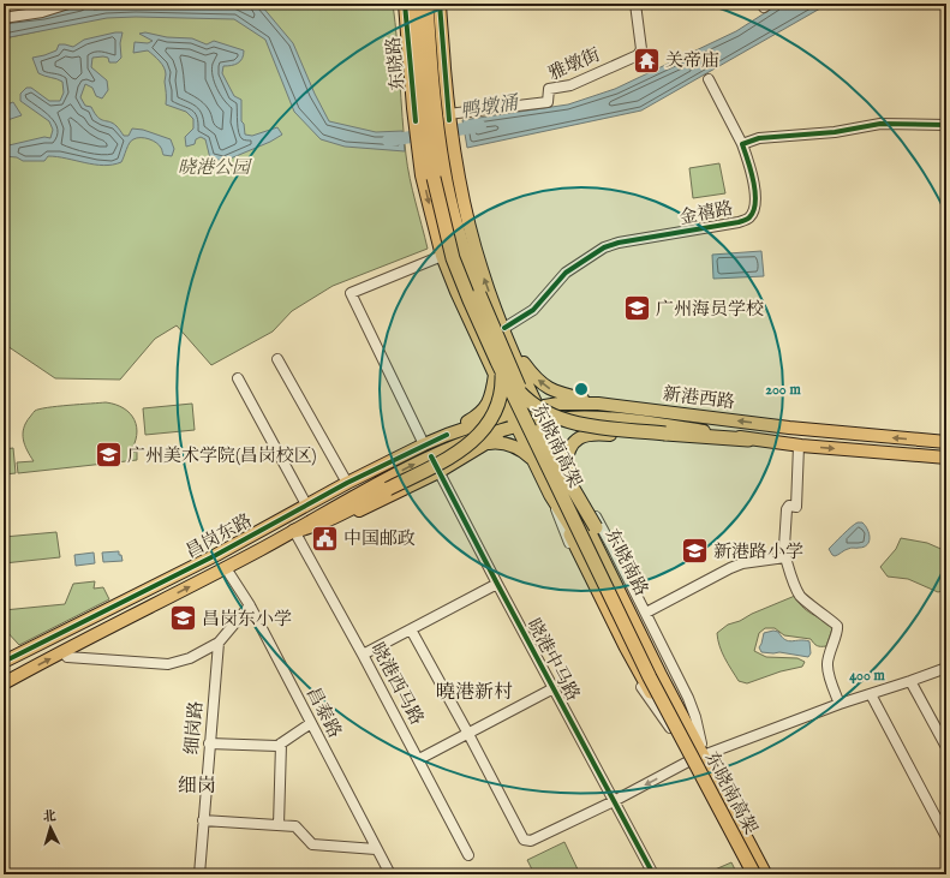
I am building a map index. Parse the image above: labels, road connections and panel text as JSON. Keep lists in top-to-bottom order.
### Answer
{
  "streets": {
    "highway": ["东晓南高架"],
    "main road": [
      "东晓路",
      "新港西路",
      "昌岗东路",
      "东晓南路"
    ],
    "street": [
      "雅墩街",
      "金禧路",
      "晓港中马路",
      "晓港西马路",
      "昌泰路",
      "细岗路"
    ]
  },
  "crossings": [
    ["东晓路", "东晓南高架"],
    ["新港西路", "东晓南高架"],
    ["新港西路", "昌岗东路"],
    ["新港西路", "东晓南路"],
    ["东晓南高架", "昌岗东路"],
    ["东晓南高架", "东晓南路"],
    ["昌岗东路", "东晓南路"],
    ["昌岗东路", "晓港中马路"],
    ["昌岗东路", "晓港西马路"],
    ["昌岗东路", "昌泰路"]
  ],
  "districts": ["曉港新村", "细岗"],
  "water": ["鸭墩涌"],
  "parks": ["晓港公园"],
  "places": {
    "temple": ["关帝庙"],
    "school or university": [
      "广州海员学校",
      "广州美术学院(昌岗校区)",
      "新港路小学",
      "昌岗东小学"
    ],
    "public building": ["中国邮政"]
  },
  "north": "top",
  "rings": ["200 m", "400 m"]
}
